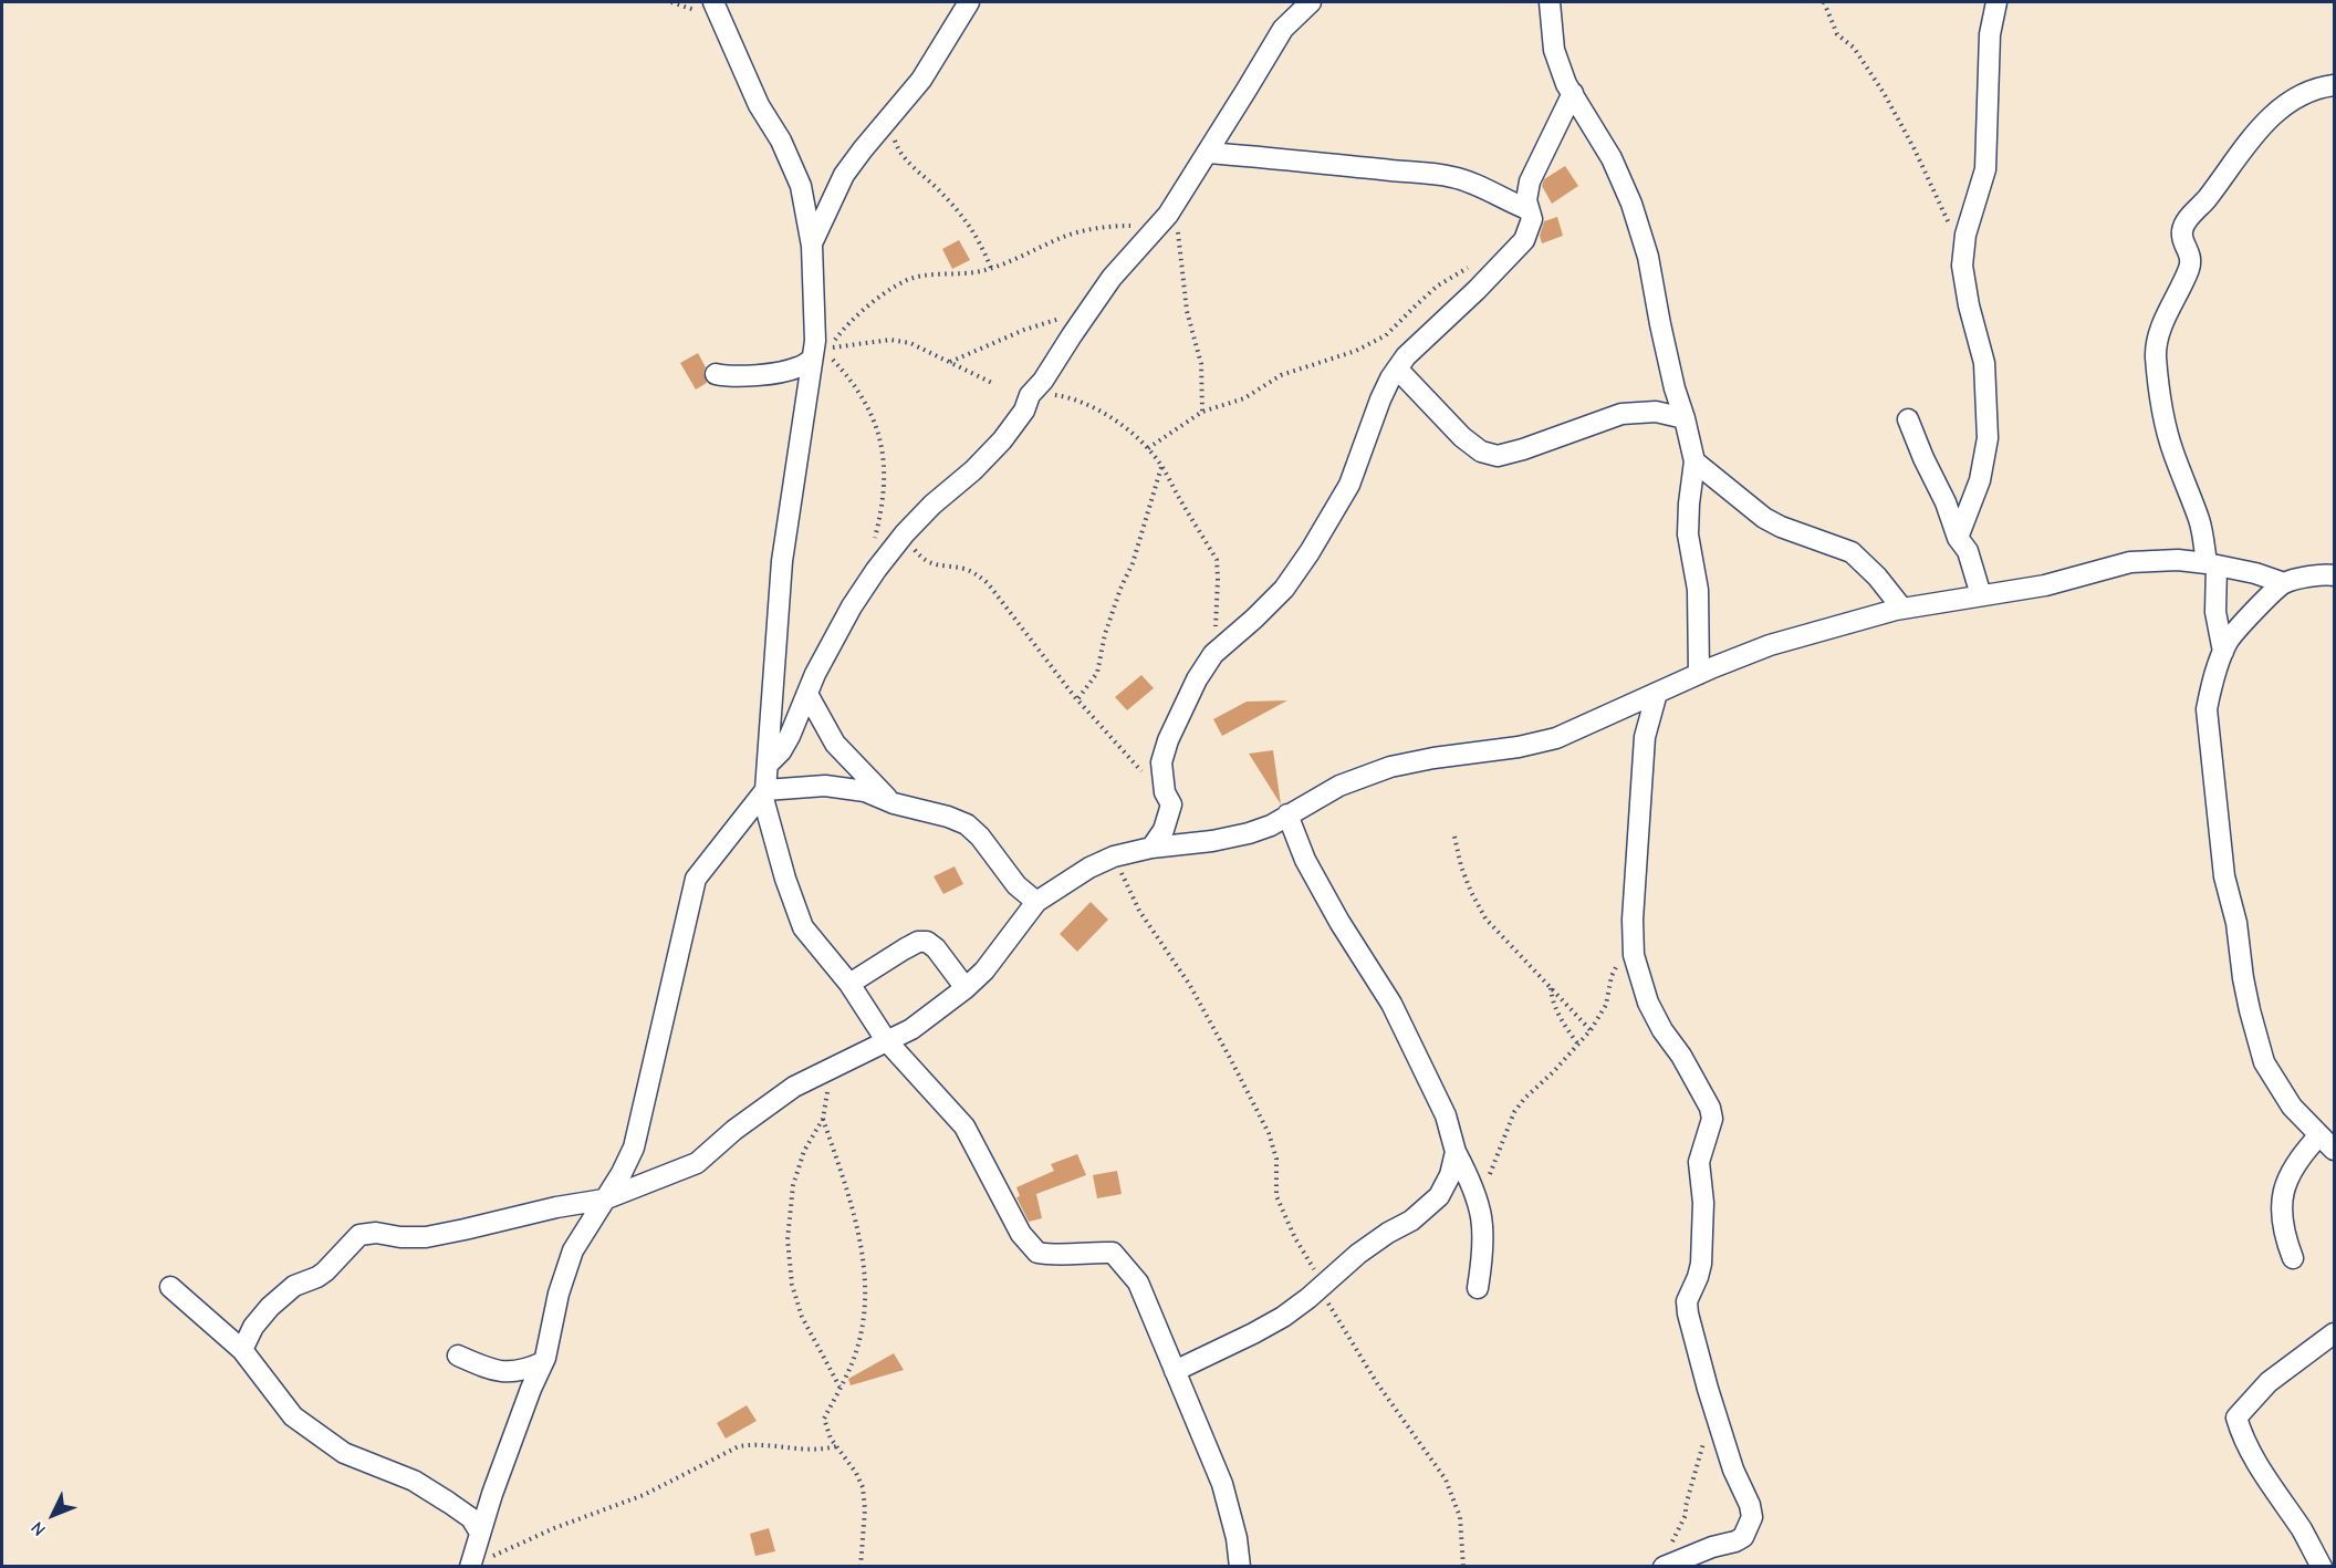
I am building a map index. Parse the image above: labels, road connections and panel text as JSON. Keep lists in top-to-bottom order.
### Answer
{
  "north": "bottom left"
}
